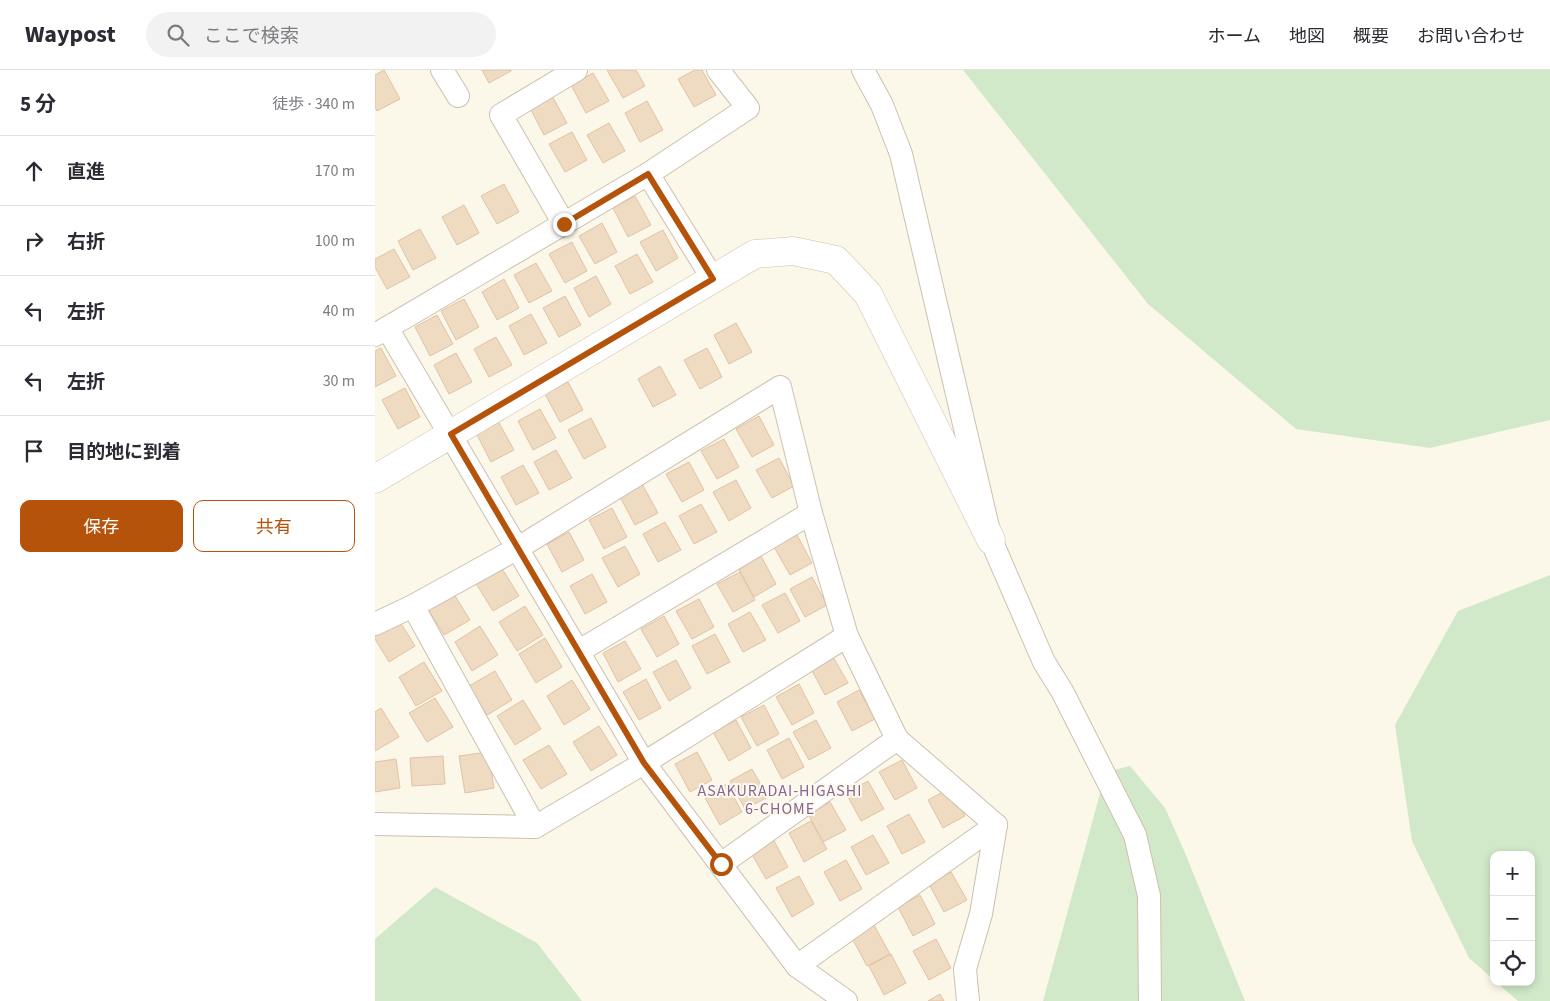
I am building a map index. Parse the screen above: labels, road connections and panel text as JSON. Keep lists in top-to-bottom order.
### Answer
{
  "districts": ["ASAKURADAI-HIGASHI 6-CHOME"],
  "page": {
    "header": "Waypost",
    "search": "ここで検索",
    "nav": [
      "ホーム",
      "地図",
      "概要",
      "お問い合わせ"
    ],
    "heading": ["5 分", "徒歩 · 340 m"],
    "list": [
      ["直進", "170 m"],
      ["右折", "100 m"],
      ["左折", "40 m"],
      ["左折", "30 m"],
      "目的地に到着"
    ],
    "buttons": ["保存", "共有"],
    "map_buttons": ["+", "−"]
  }
}
